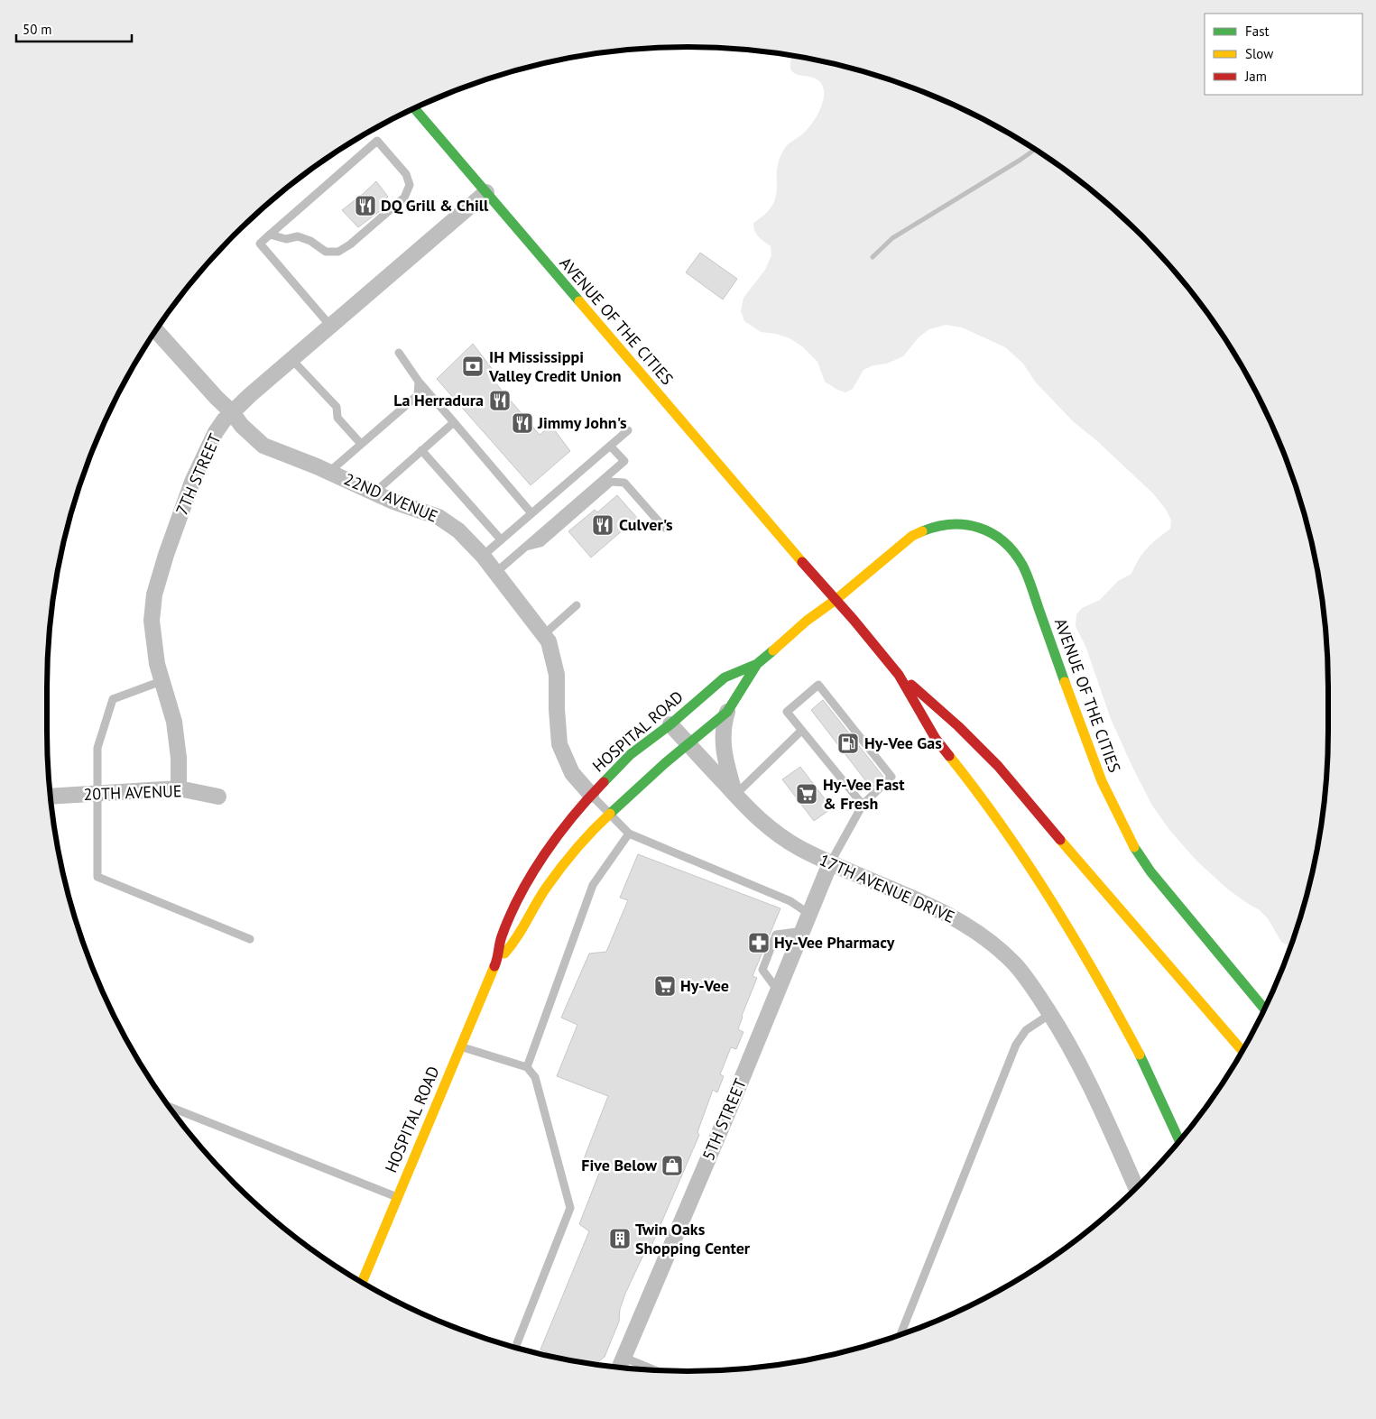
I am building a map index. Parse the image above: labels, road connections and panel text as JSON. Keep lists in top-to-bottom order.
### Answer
{
  "streets": {
    "main road": ["AVENUE OF THE CITIES", "HOSPITAL ROAD"],
    "street": [
      "7TH STREET",
      "22ND AVENUE",
      "20TH AVENUE",
      "17TH AVENUE DRIVE",
      "5TH STREET"
    ]
  },
  "crossings": [
    ["AVENUE OF THE CITIES", "7TH STREET"],
    ["AVENUE OF THE CITIES", "HOSPITAL ROAD"],
    ["7TH STREET", "22ND AVENUE"],
    ["7TH STREET", "20TH AVENUE"],
    ["22ND AVENUE", "HOSPITAL ROAD"],
    ["HOSPITAL ROAD", "17TH AVENUE DRIVE"],
    ["17TH AVENUE DRIVE", "5TH STREET"]
  ],
  "places": {
    "restaurant": [
      "DQ Grill & Chill",
      "La Herradura",
      "Jimmy John's",
      "Culver's"
    ],
    "bank": ["IH Mississippi Valley Credit Union"],
    "fuel station": ["Hy-Vee Gas"],
    "supermarket": ["Hy-Vee Fast & Fresh", "Hy-Vee"],
    "pharmacy": ["Hy-Vee Pharmacy"],
    "shop": ["Five Below"],
    "building": ["Twin Oaks Shopping Center"]
  },
  "legend": ["Fast", "Slow", "Jam"],
  "scale_bar": "50 m"
}
